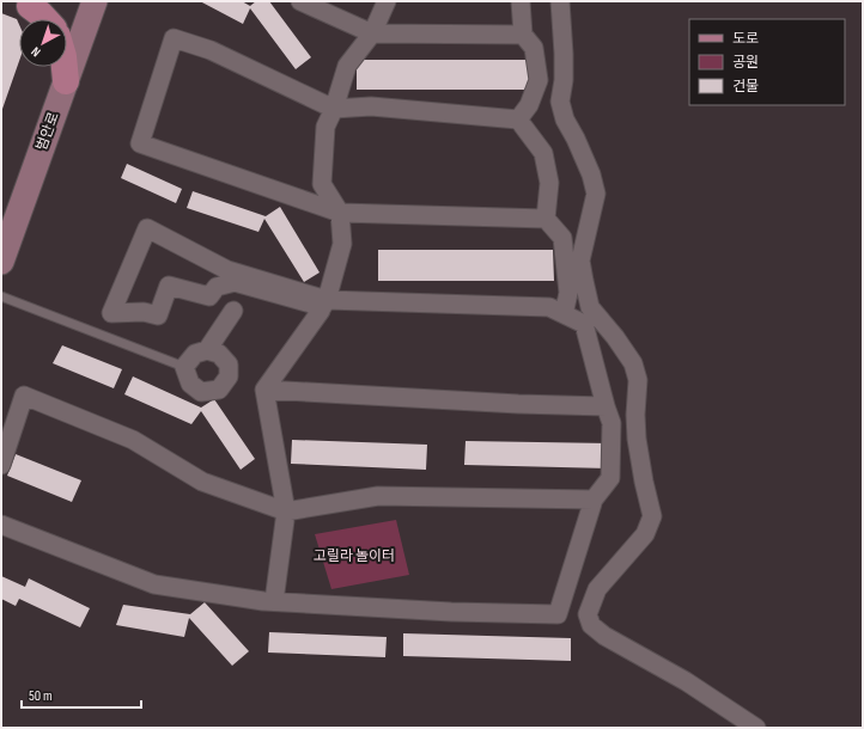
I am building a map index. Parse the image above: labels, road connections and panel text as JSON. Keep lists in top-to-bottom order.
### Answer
{
  "streets": {
    "street": ["범안로"]
  },
  "parks": ["고릴라 놀이터"],
  "legend": ["도로", "공원", "건물"],
  "scale_bar": "50 m",
  "north": "bottom left"
}
